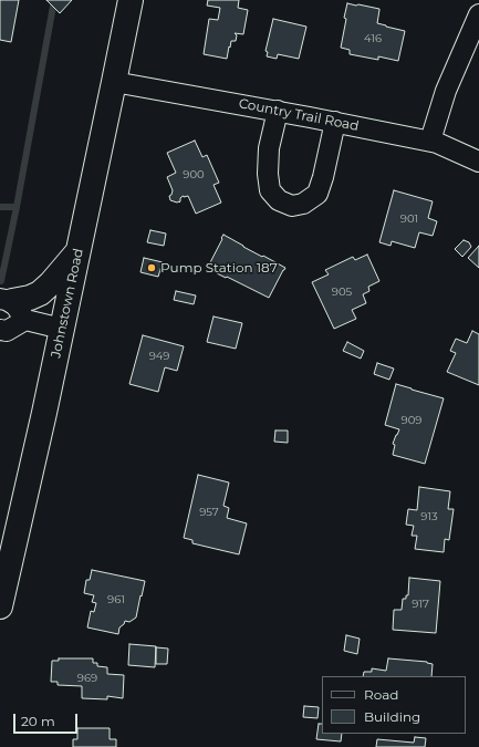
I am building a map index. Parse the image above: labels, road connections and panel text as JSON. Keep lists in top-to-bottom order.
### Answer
{
  "streets": {
    "main road": ["Johnstown Road"],
    "street": ["Country Trail Road"]
  },
  "crossings": [
    ["Country Trail Road", "Johnstown Road"]
  ],
  "places": ["Pump Station 187"],
  "house_numbers": [
    "416",
    "900",
    "901",
    "905",
    "949",
    "909",
    "957",
    "913",
    "961",
    "917",
    "969"
  ],
  "legend": ["Road", "Building"],
  "scale_bar": "20 m"
}
